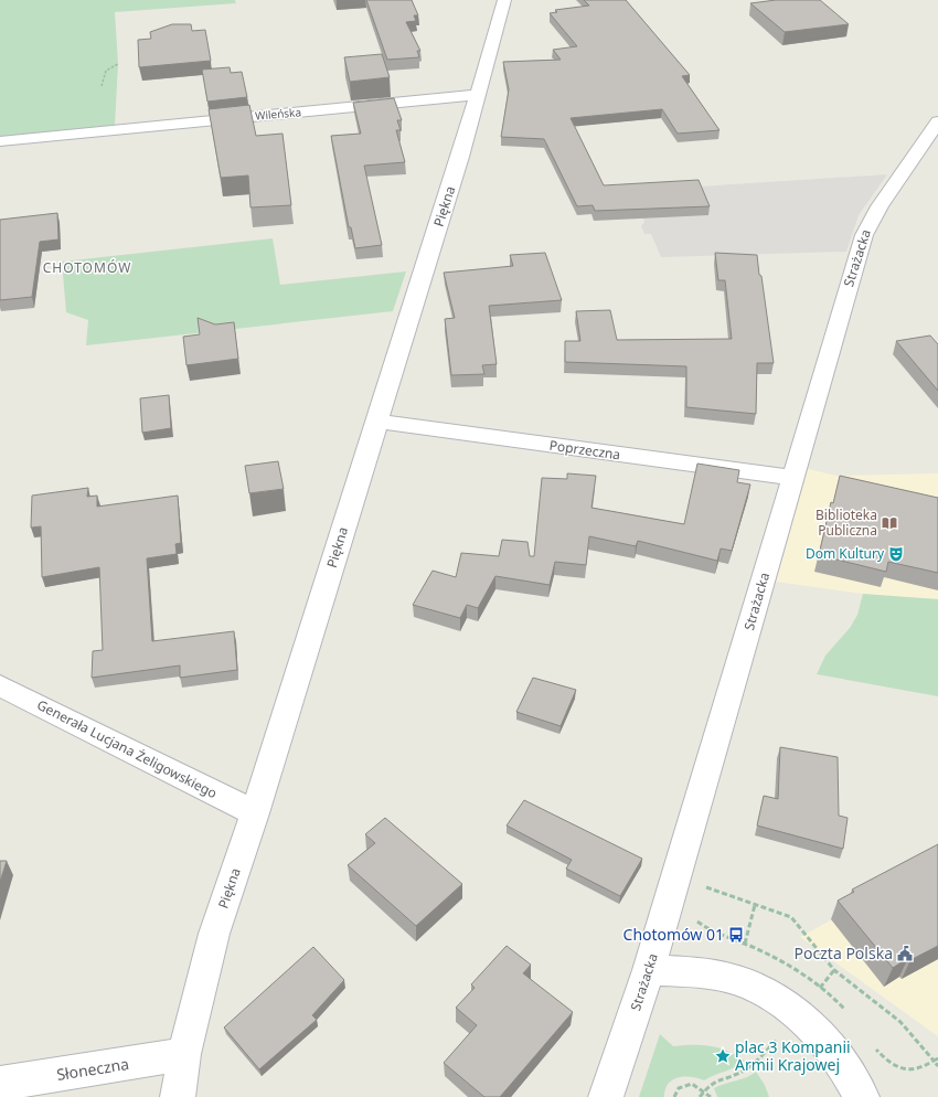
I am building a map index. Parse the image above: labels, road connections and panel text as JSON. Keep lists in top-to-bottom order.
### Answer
{
  "streets": {
    "street": [
      "Wileńska",
      "Piękna",
      "Strażacka",
      "Poprzeczna",
      "Generała Lucjana Żeligowskiego",
      "Słoneczna"
    ]
  },
  "crossings": [
    ["Wileńska", "Piękna"],
    ["Piękna", "Poprzeczna"],
    ["Piękna", "Generała Lucjana Żeligowskiego"],
    ["Piękna", "Słoneczna"],
    ["Strażacka", "Poprzeczna"]
  ],
  "districts": ["CHOTOMÓW"],
  "places": {
    "library": ["Biblioteka Publiczna"],
    "theatre": ["Dom Kultury"],
    "bus stop": ["Chotomów 01"],
    "public building": ["Poczta Polska"],
    "place": ["plac 3 Kompanii Armii Krajowej"]
  }
}
